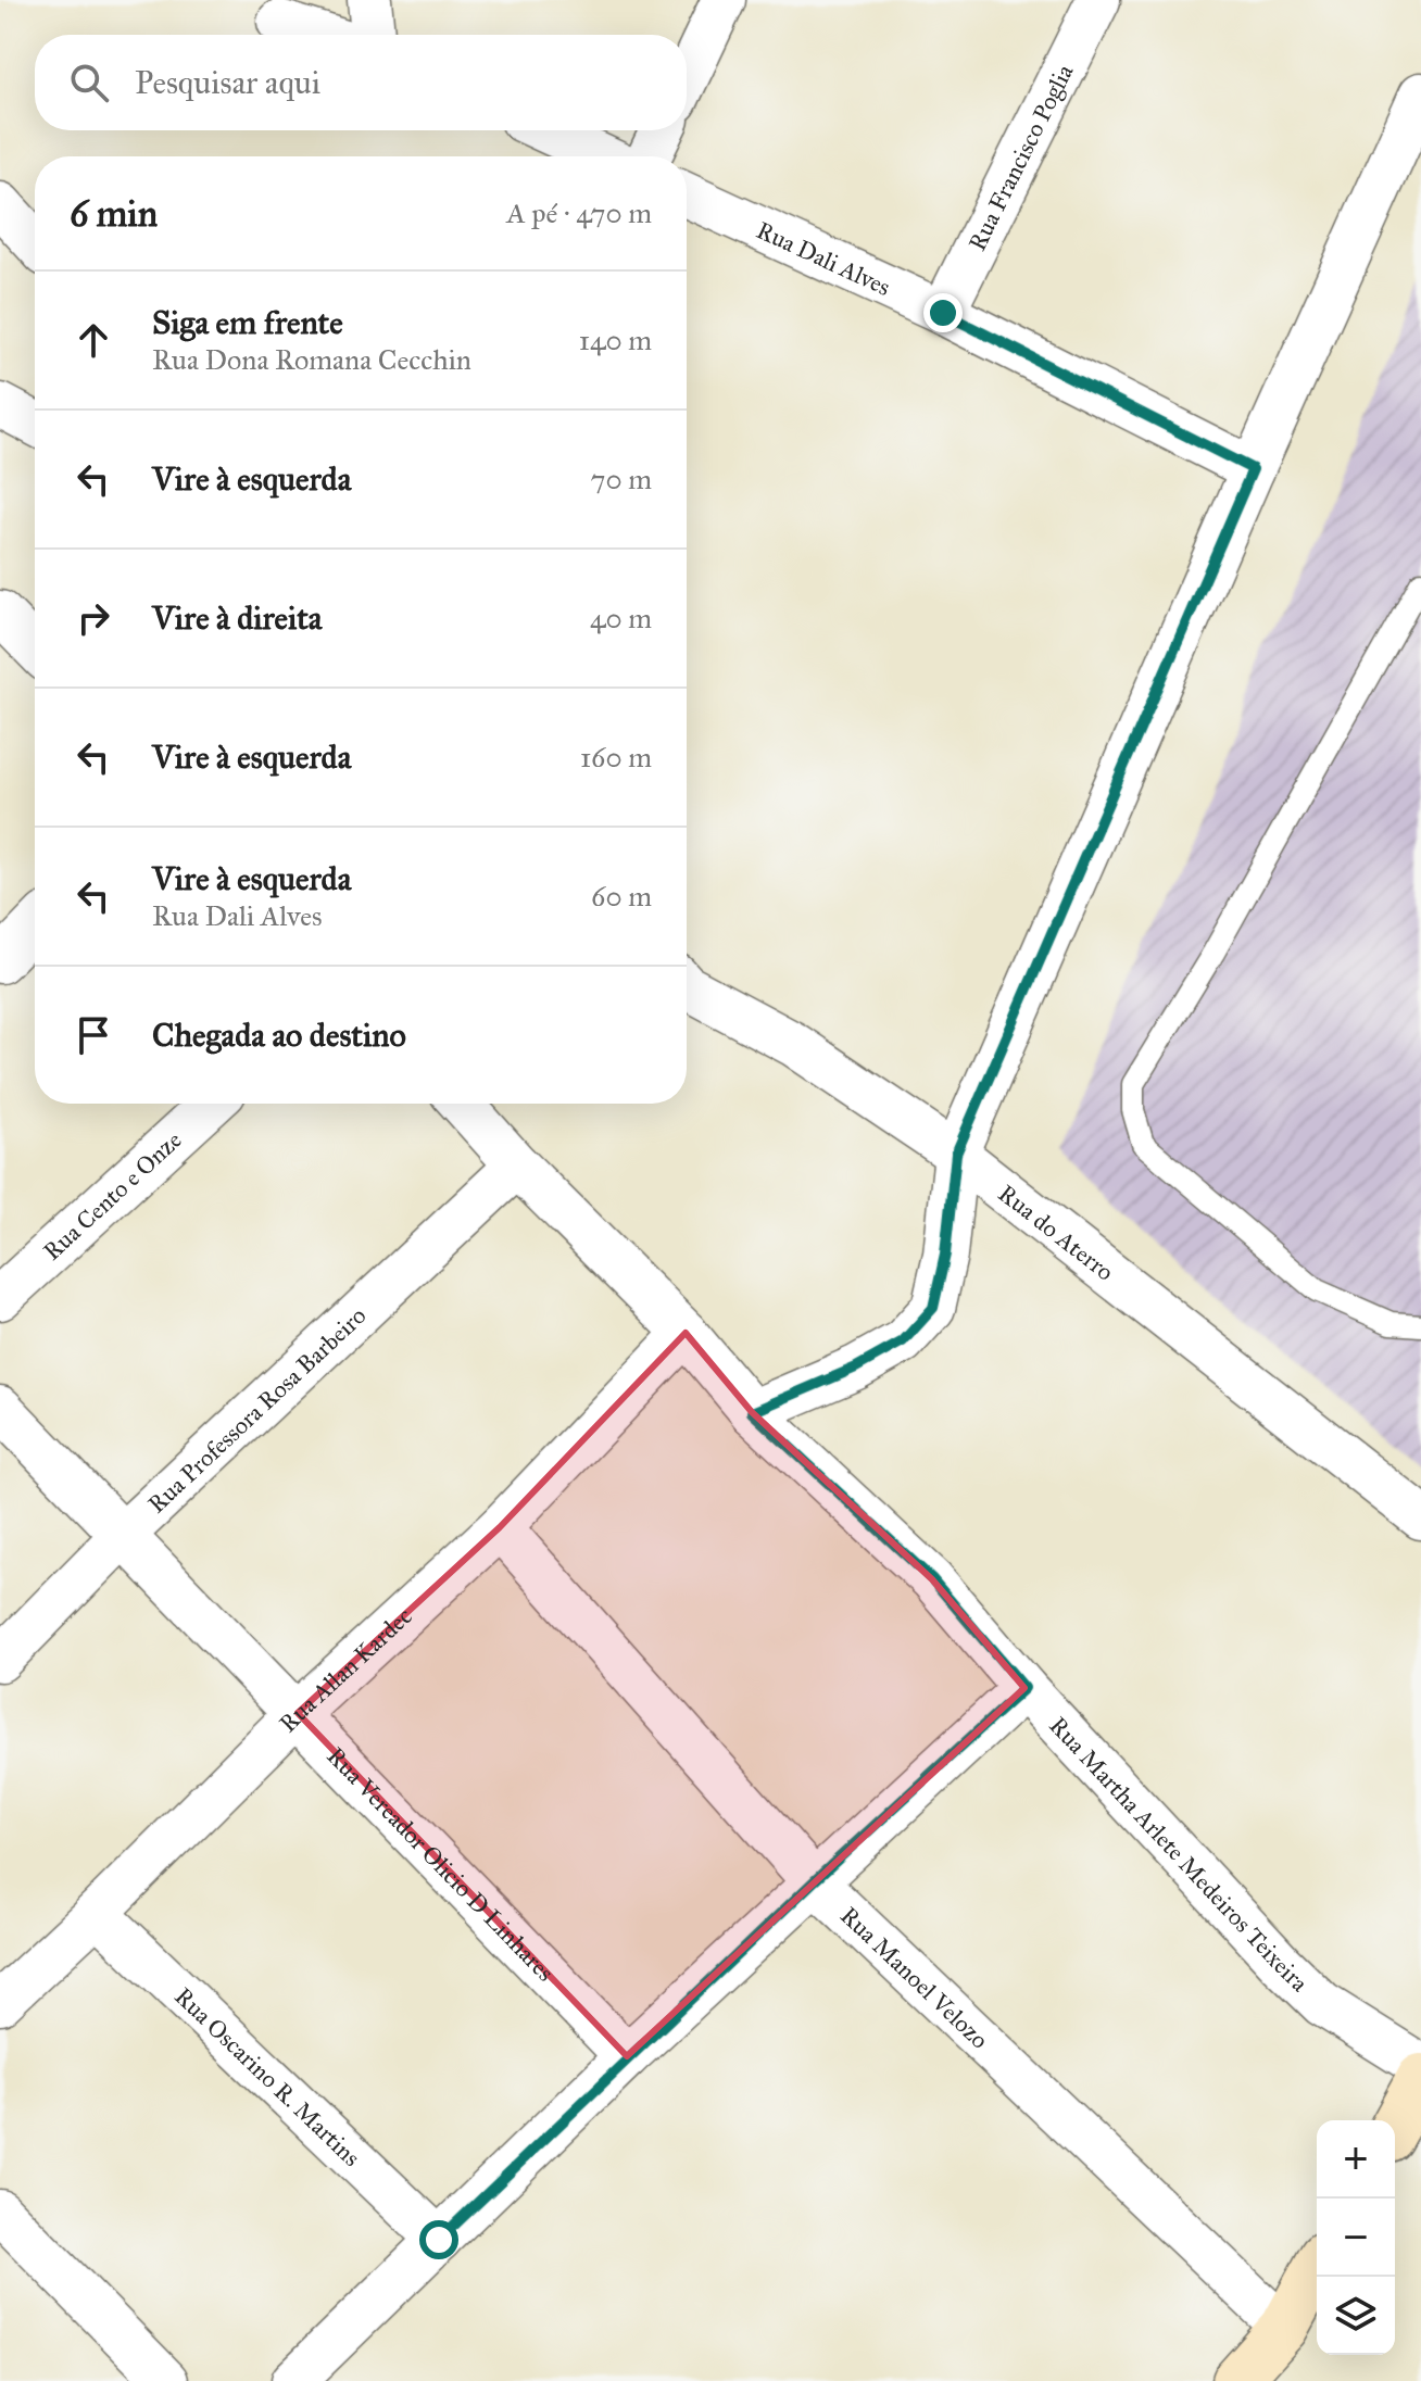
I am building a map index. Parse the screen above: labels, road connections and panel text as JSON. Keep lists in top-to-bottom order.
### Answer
{
  "streets": {
    "street": [
      "Rua Francisco Poglia",
      "Rua Dali Alves",
      "Rua Cento e Onze",
      "Rua do Aterro",
      "Rua Professora Rosa Barbeiro",
      "Rua Allan Kardec",
      "Rua Martha Arlete Medeiros Teixeira",
      "Rua Vereador Olicio D Linhares",
      "Rua Manoel Velozo",
      "Rua Oscarino R. Martins"
    ]
  },
  "crossings": [
    ["Rua Francisco Poglia", "Rua Dali Alves"],
    ["Rua Professora Rosa Barbeiro", "Rua Martha Arlete Medeiros Teixeira"],
    ["Rua Professora Rosa Barbeiro", "Rua Vereador Olicio D Linhares"],
    ["Rua Allan Kardec", "Rua Martha Arlete Medeiros Teixeira"],
    ["Rua Allan Kardec", "Rua Vereador Olicio D Linhares"],
    ["Rua Allan Kardec", "Rua Manoel Velozo"],
    ["Rua Allan Kardec", "Rua Oscarino R. Martins"]
  ],
  "page": {
    "search": "Pesquisar aqui",
    "heading": ["6 min", "A pé · 470 m"],
    "list": [
      ["Siga em frente", "Rua Dona Romana Cecchin", "140 m"],
      ["Vire à esquerda", "70 m"],
      ["Vire à direita", "40 m"],
      ["Vire à esquerda", "160 m"],
      ["Vire à esquerda", "Rua Dali Alves", "60 m"],
      "Chegada ao destino"
    ],
    "map_buttons": ["+", "−"]
  }
}
